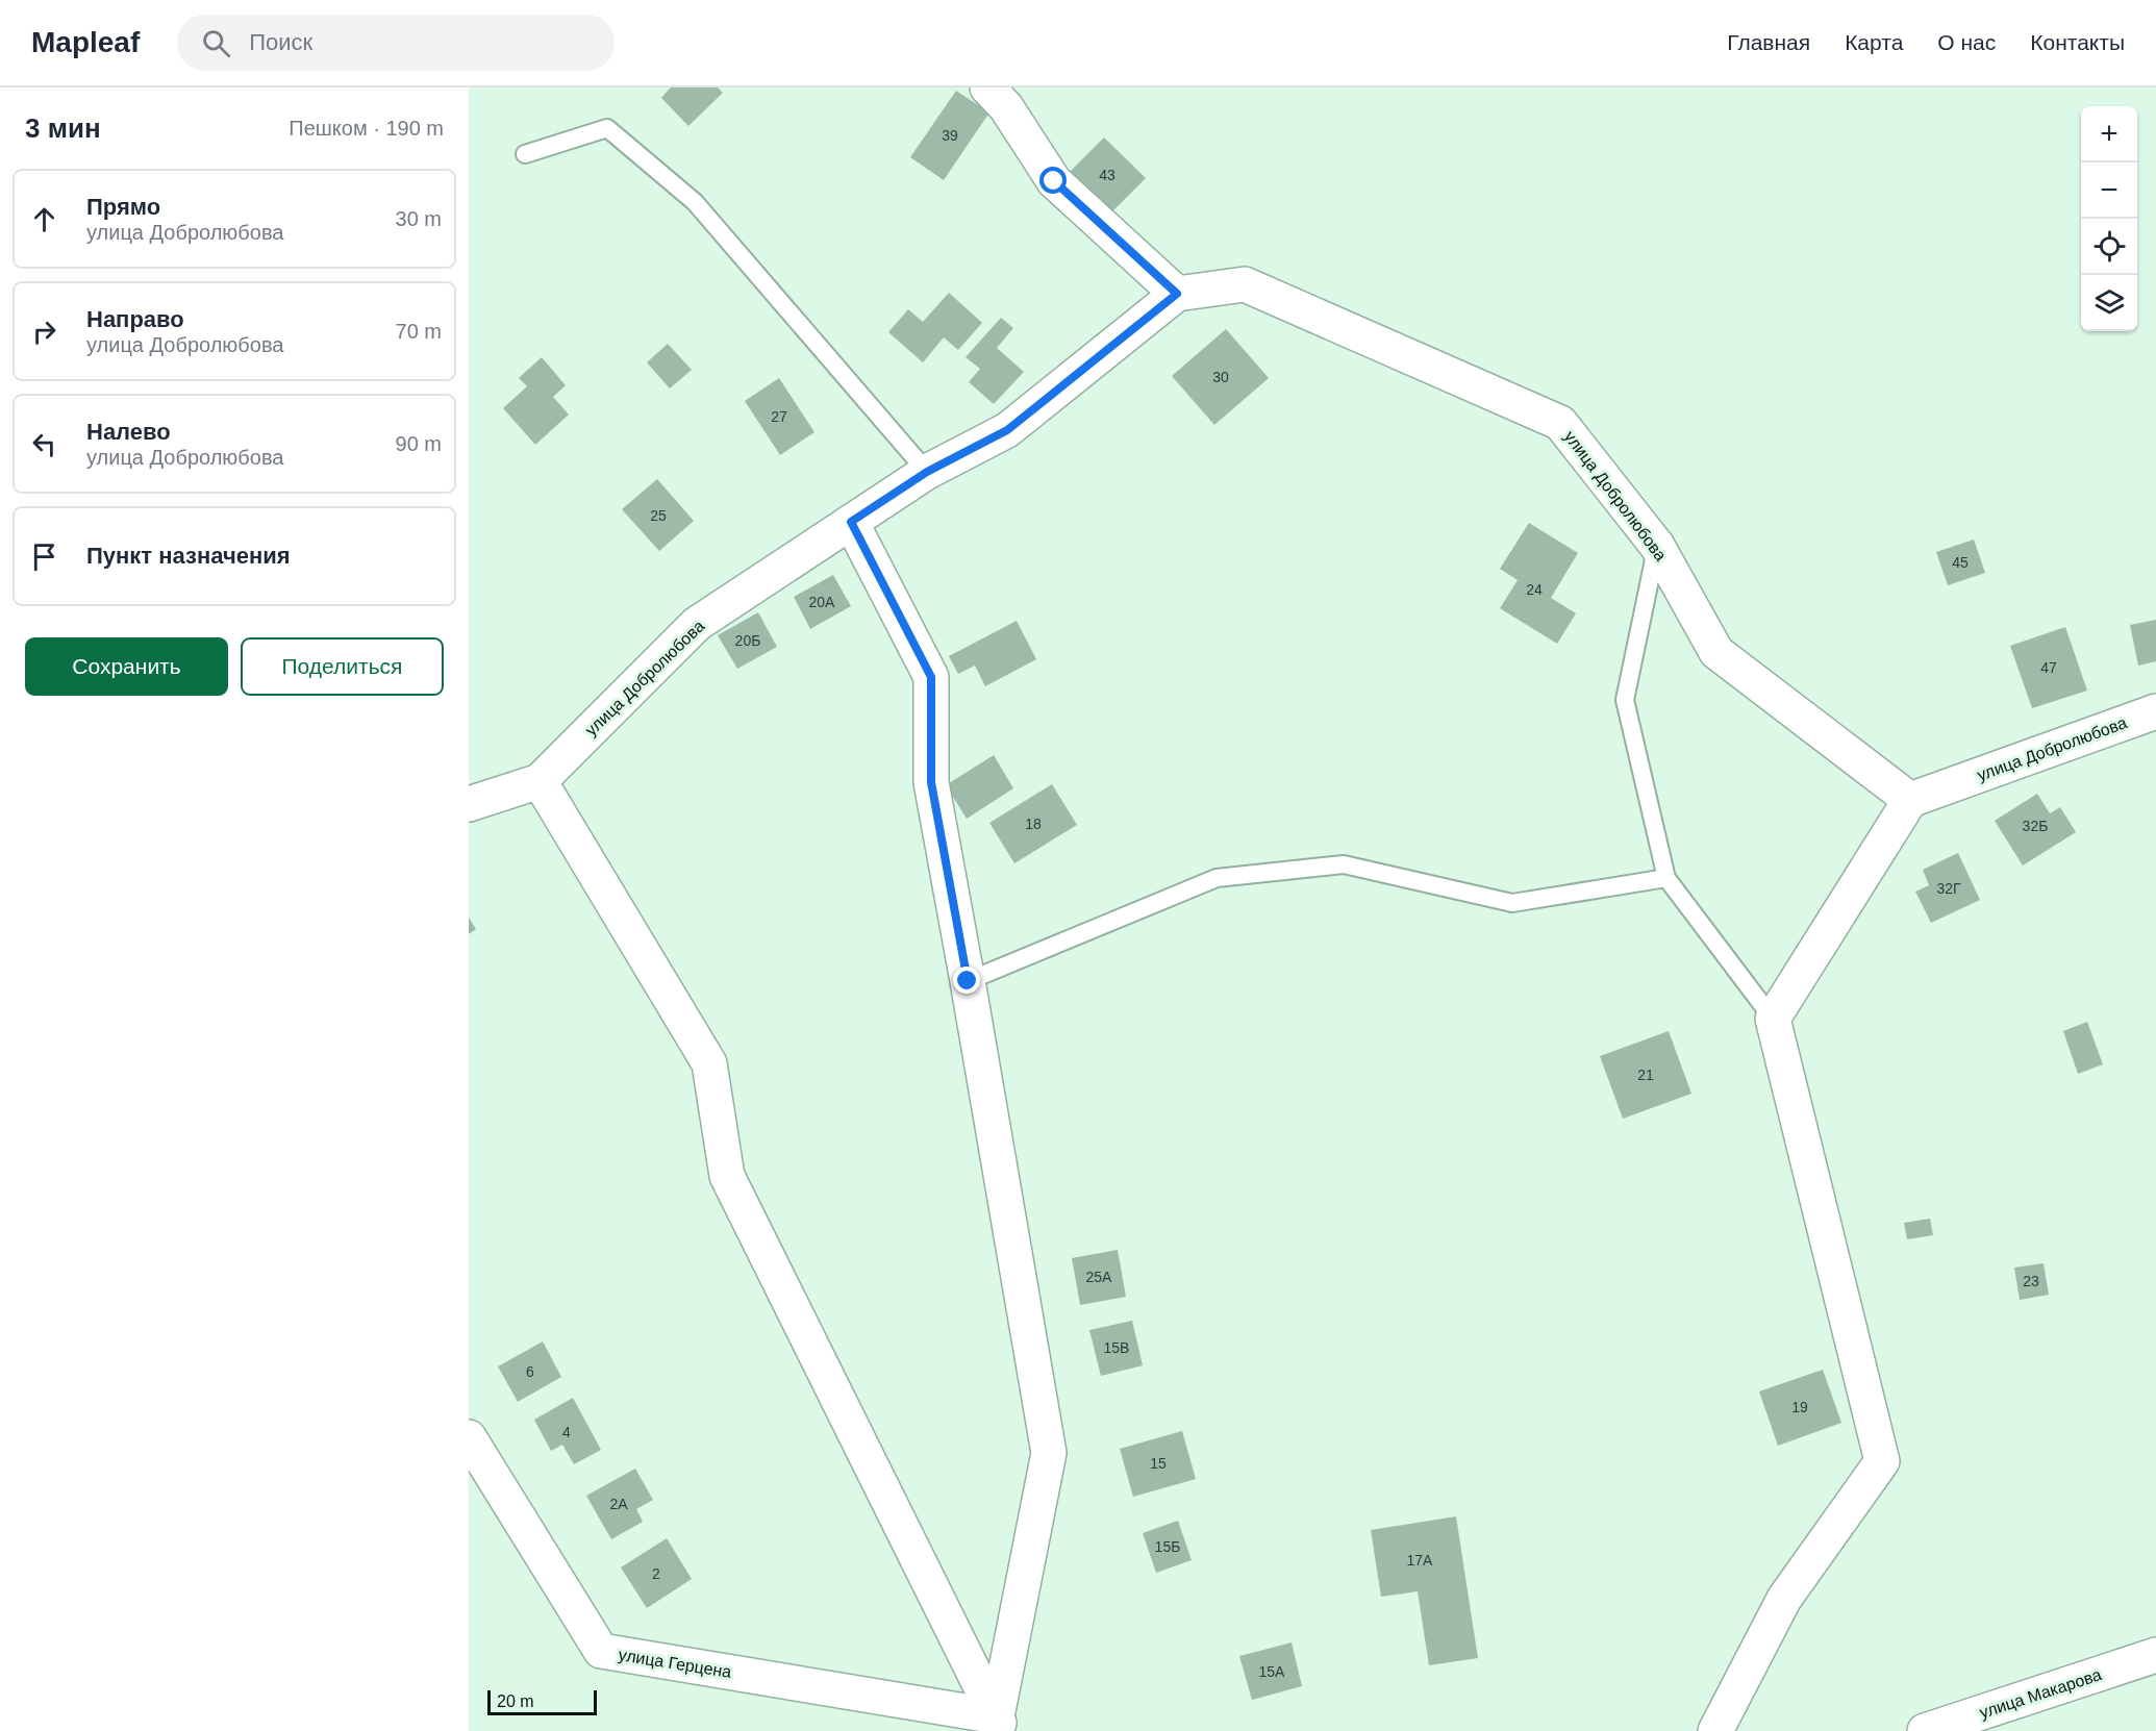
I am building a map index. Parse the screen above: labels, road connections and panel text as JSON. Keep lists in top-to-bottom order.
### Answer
{
  "streets": {
    "street": ["улица Добролюбова", "улица Герцена", "улица Макарова"]
  },
  "house_numbers": [
    "39",
    "43",
    "30",
    "27",
    "25",
    "45",
    "24",
    "20А",
    "20Б",
    "47",
    "18",
    "32Б",
    "32Г",
    "21",
    "25А",
    "23",
    "15В",
    "6",
    "19",
    "4",
    "15",
    "2А",
    "15Б",
    "17А",
    "2",
    "15А"
  ],
  "scale_bar": "20 m",
  "page": {
    "header": "Mapleaf",
    "search": "Поиск",
    "nav": [
      "Главная",
      "Карта",
      "О нас",
      "Контакты"
    ],
    "heading": ["3 мин", "Пешком · 190 m"],
    "map_buttons": ["+", "−"],
    "list": [
      ["Прямо", "улица Добролюбова", "30 m"],
      ["Направо", "улица Добролюбова", "70 m"],
      ["Налево", "улица Добролюбова", "90 m"],
      "Пункт назначения"
    ],
    "buttons": ["Сохранить", "Поделиться"],
    "scale": "20 m"
  }
}
